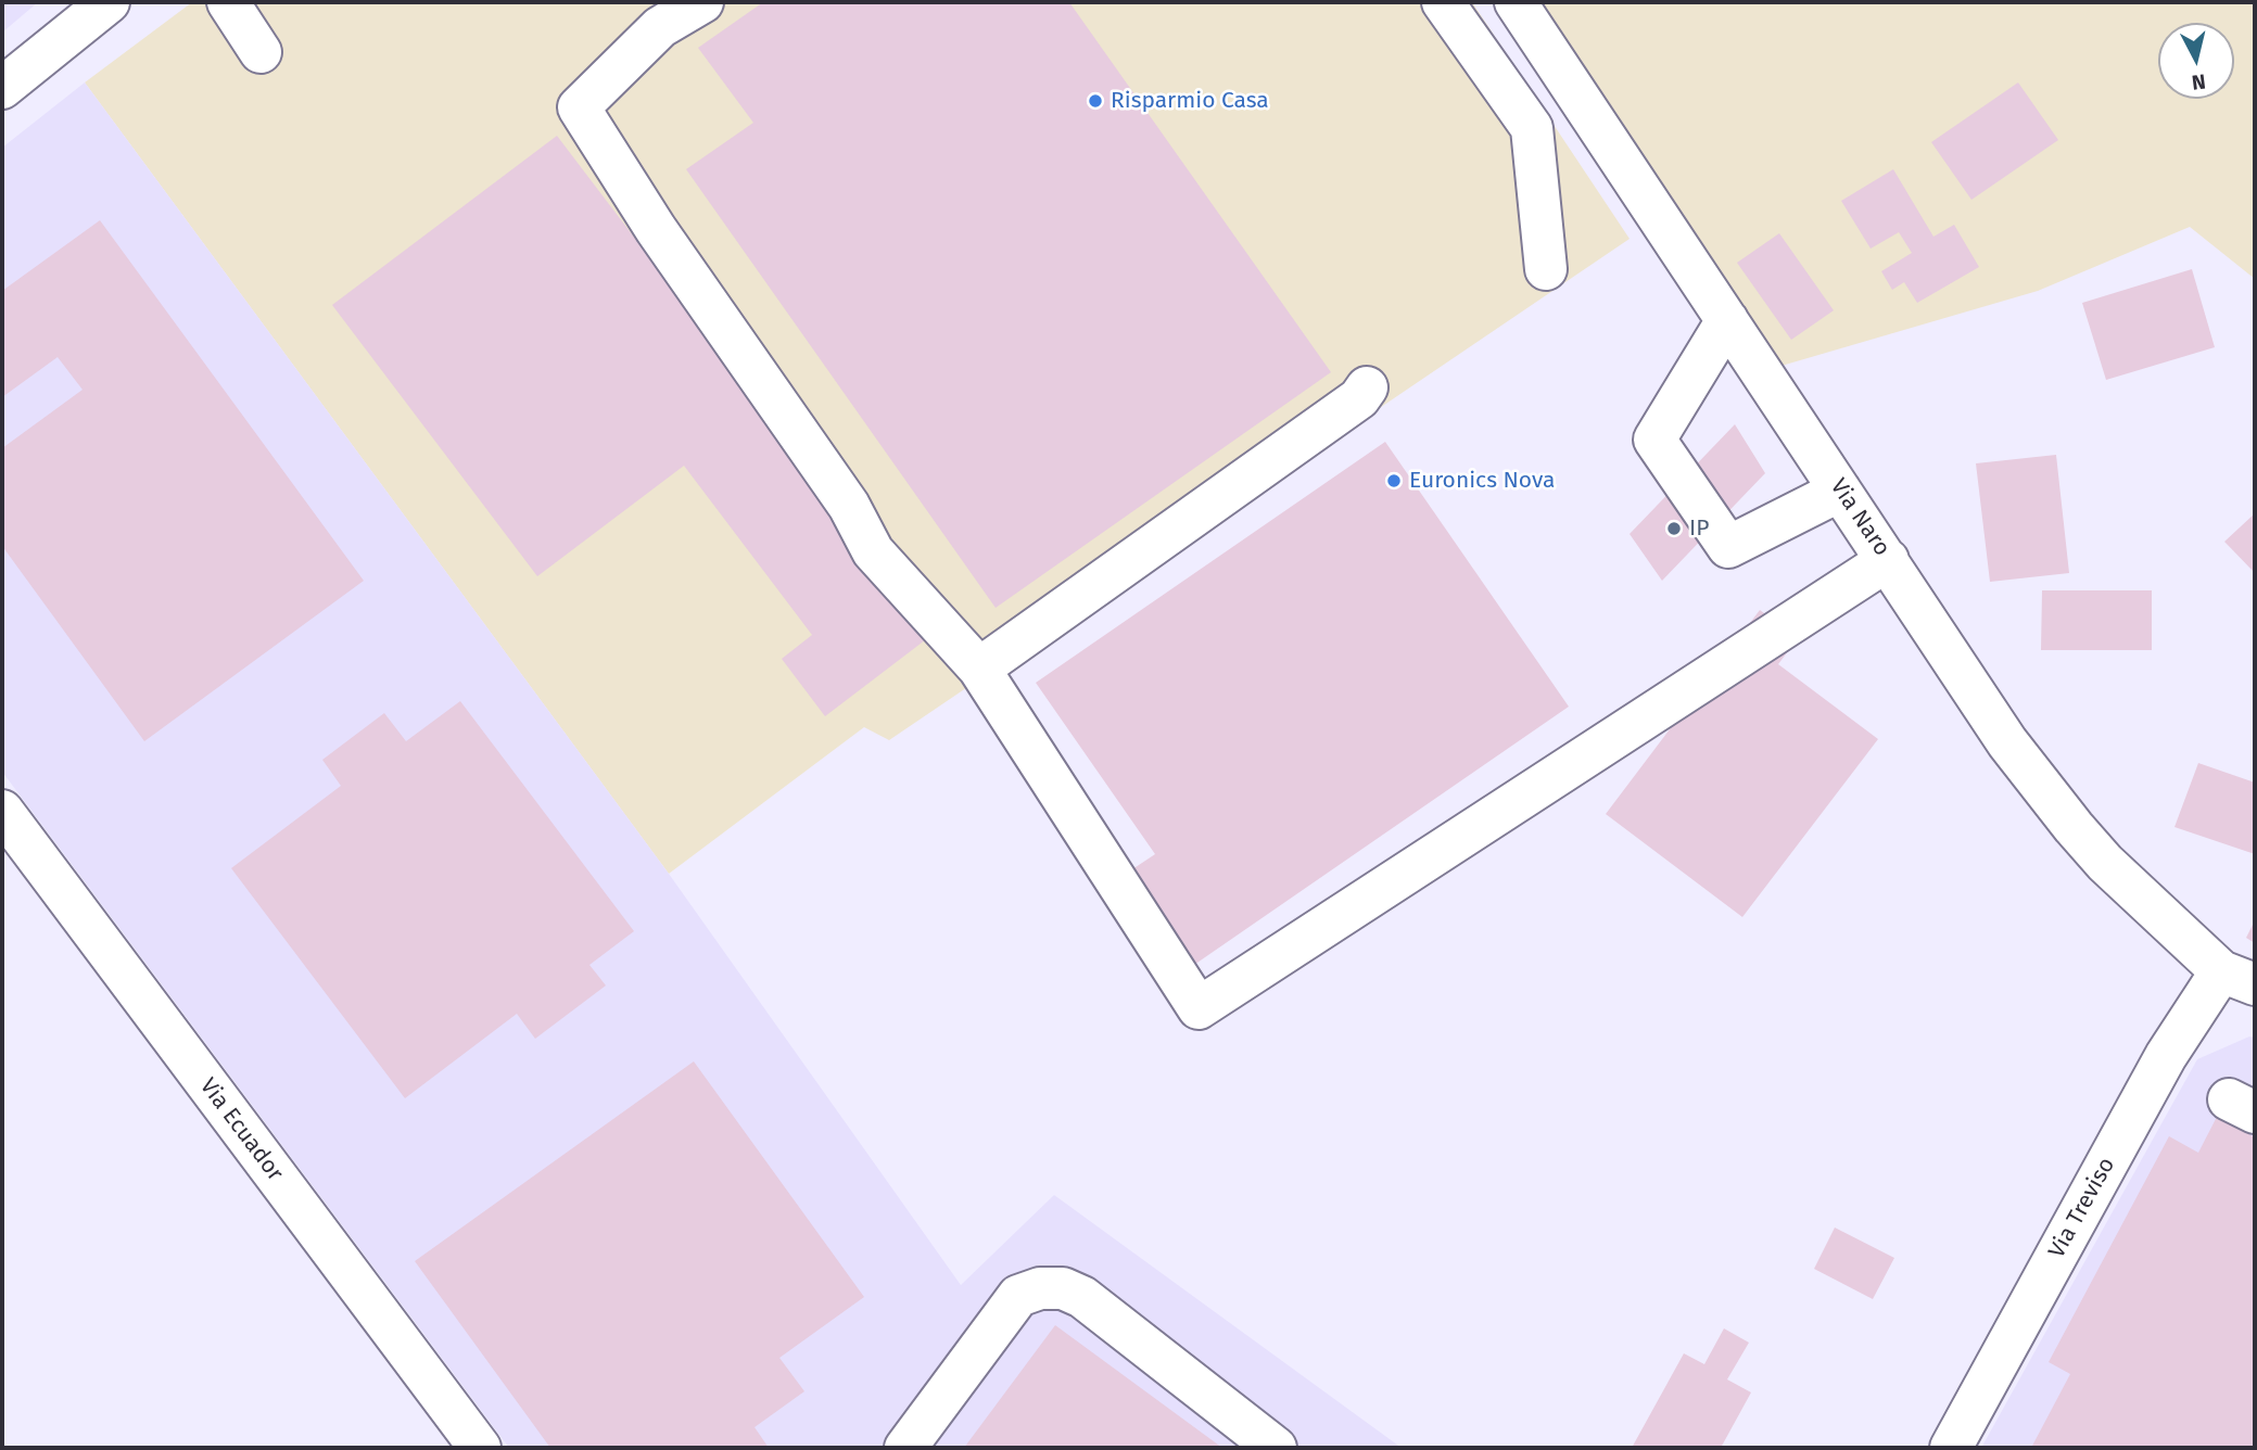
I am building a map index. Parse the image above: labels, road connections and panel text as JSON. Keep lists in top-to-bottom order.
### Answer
{
  "streets": {
    "street": ["Via Naro", "Via Ecuador", "Via Treviso"]
  },
  "crossings": [
    ["Via Naro", "Via Treviso"]
  ],
  "places": ["Risparmio Casa", "Euronics Nova", "IP"],
  "north": "bottom"
}
